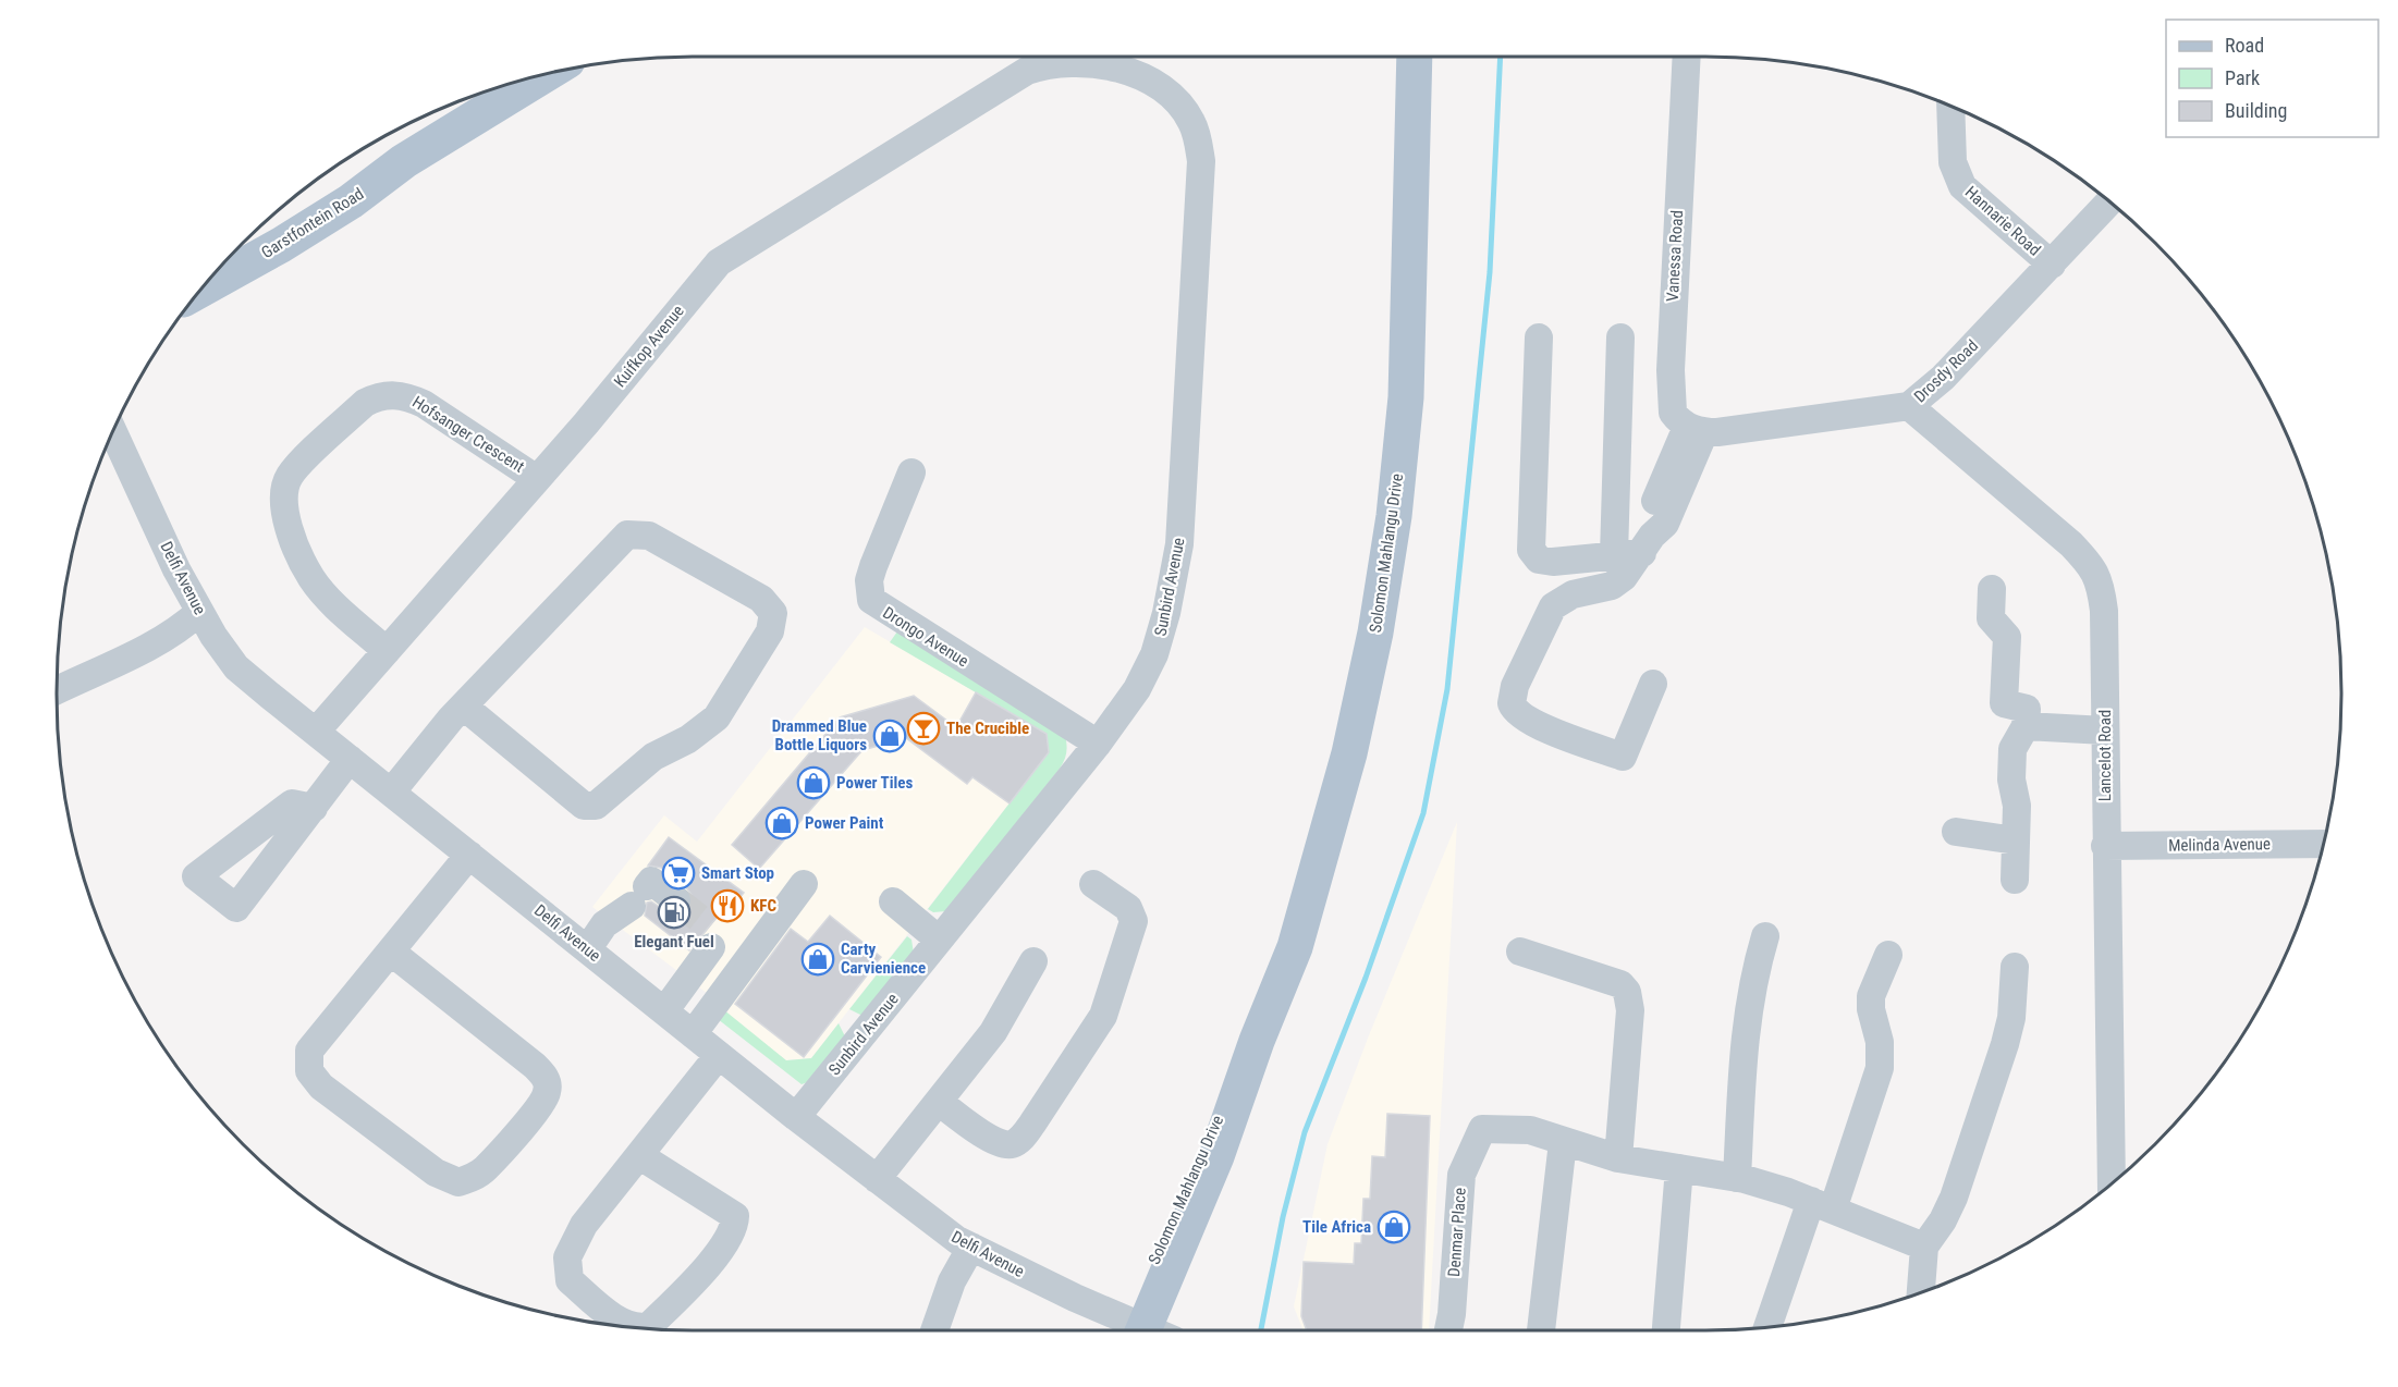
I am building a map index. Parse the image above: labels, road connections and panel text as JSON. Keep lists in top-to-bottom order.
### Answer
{
  "streets": {
    "main road": ["Garstfontein Road", "Solomon Mahlangu Drive"],
    "street": [
      "Hannarie Road",
      "Vanessa Road",
      "Kuifkop Avenue",
      "Drosdy Road",
      "Hofsanger Crescent",
      "Delfi Avenue",
      "Sunbird Avenue",
      "Drongo Avenue",
      "Lancelot Road",
      "Melinda Avenue",
      "Denmar Place"
    ]
  },
  "crossings": [
    ["Hannarie Road", "Drosdy Road"],
    ["Vanessa Road", "Drosdy Road"],
    ["Kuifkop Avenue", "Hofsanger Crescent"],
    ["Kuifkop Avenue", "Delfi Avenue"],
    ["Kuifkop Avenue", "Sunbird Avenue"],
    ["Drosdy Road", "Lancelot Road"],
    ["Delfi Avenue", "Sunbird Avenue"],
    ["Sunbird Avenue", "Drongo Avenue"],
    ["Lancelot Road", "Melinda Avenue"]
  ],
  "places": {
    "bar": ["The Crucible"],
    "shop": [
      "Drammed Blue Bottle Liquors",
      "Power Tiles",
      "Power Paint",
      "Carty Carvienience",
      "Tile Africa"
    ],
    "supermarket": ["Smart Stop"],
    "restaurant": ["KFC"],
    "fuel station": ["Elegant Fuel"]
  },
  "legend": ["Road", "Park", "Building"]
}
